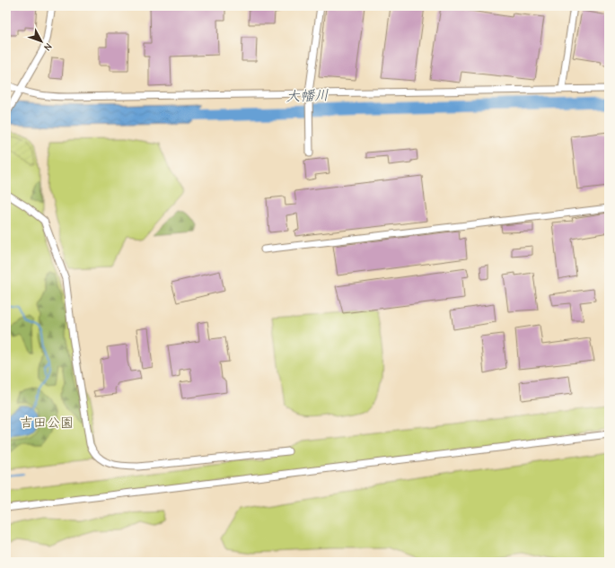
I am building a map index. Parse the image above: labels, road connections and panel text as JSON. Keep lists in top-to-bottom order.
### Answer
{
  "water": ["大幡川"],
  "parks": ["吉田公園"],
  "north": "bottom right"
}
